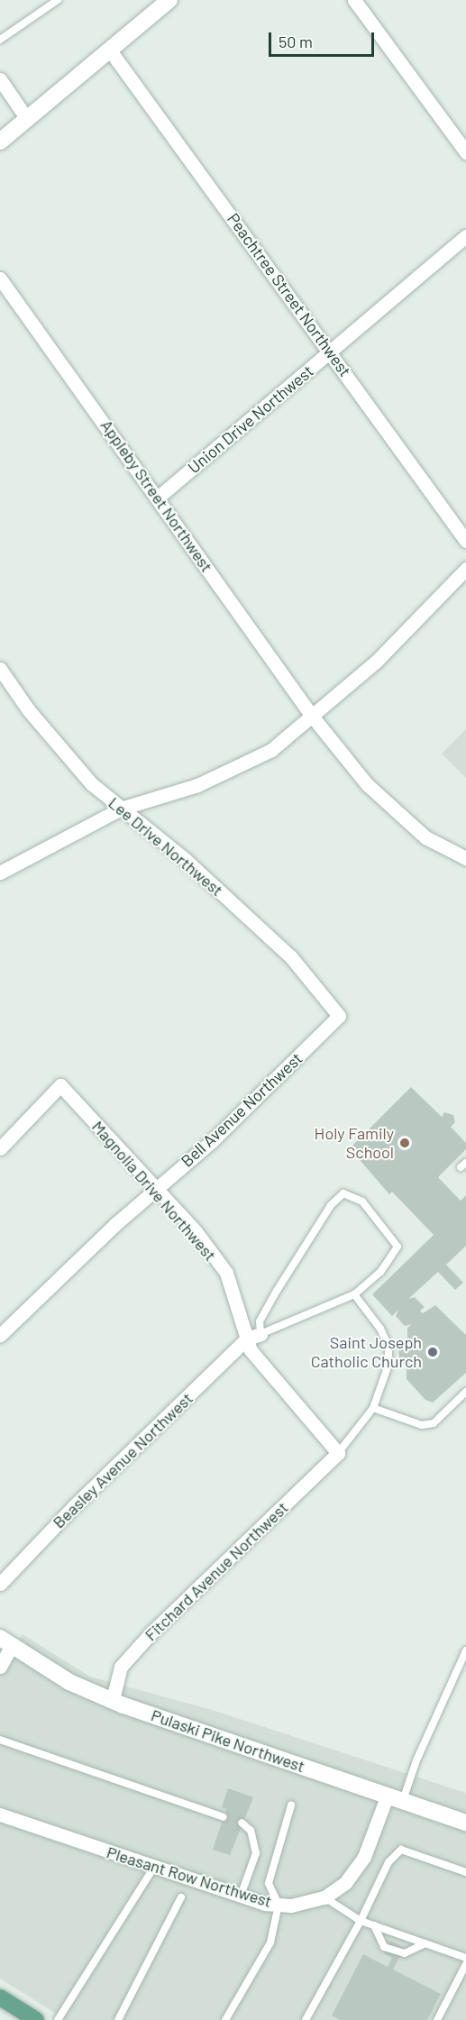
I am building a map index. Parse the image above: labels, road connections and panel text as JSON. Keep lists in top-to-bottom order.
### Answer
{
  "streets": {
    "main road": ["Pulaski Pike Northwest"],
    "street": [
      "Peachtree Street Northwest",
      "Union Drive Northwest",
      "Appleby Street Northwest",
      "Lee Drive Northwest",
      "Bell Avenue Northwest",
      "Magnolia Drive Northwest",
      "Beasley Avenue Northwest",
      "Fitchard Avenue Northwest",
      "Pleasant Row Northwest"
    ]
  },
  "crossings": [
    ["Peachtree Street Northwest", "Union Drive Northwest"],
    ["Union Drive Northwest", "Appleby Street Northwest"],
    ["Lee Drive Northwest", "Bell Avenue Northwest"],
    ["Bell Avenue Northwest", "Magnolia Drive Northwest"],
    ["Magnolia Drive Northwest", "Beasley Avenue Northwest"],
    ["Magnolia Drive Northwest", "Fitchard Avenue Northwest"],
    ["Fitchard Avenue Northwest", "Pulaski Pike Northwest"],
    ["Pulaski Pike Northwest", "Pleasant Row Northwest"]
  ],
  "places": ["Holy Family School", "Saint Joseph Catholic Church"],
  "scale_bar": "50 m"
}
